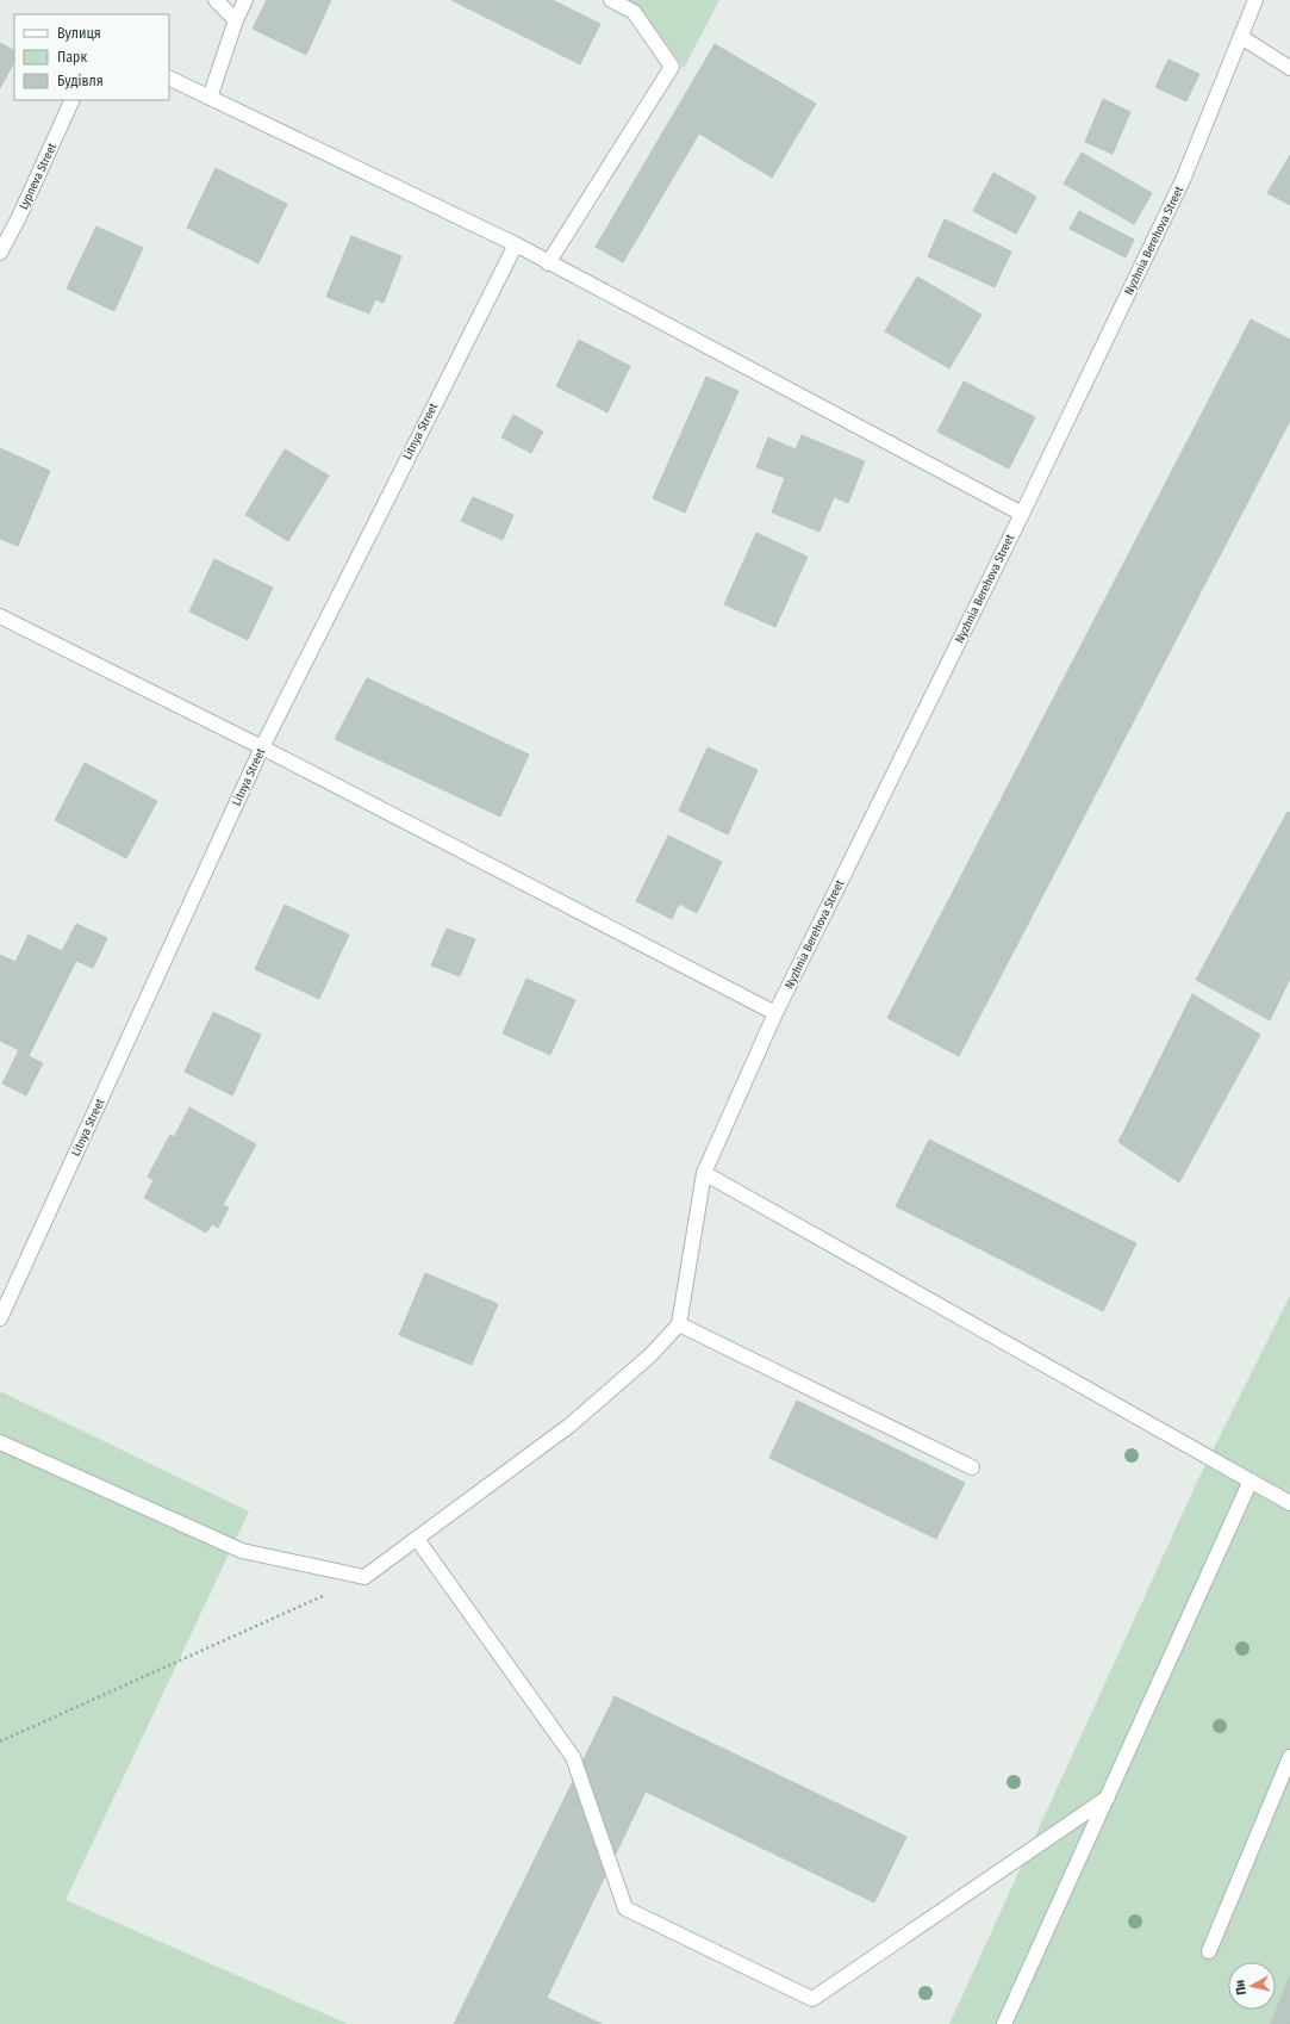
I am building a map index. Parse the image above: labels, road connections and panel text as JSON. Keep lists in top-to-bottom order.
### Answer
{
  "streets": {
    "street": ["Lypneva Street", "Nyzhnia Berehova Street", "Litnya Street"]
  },
  "legend": ["Вулиця", "Парк", "Будівля"],
  "north": "left"
}
